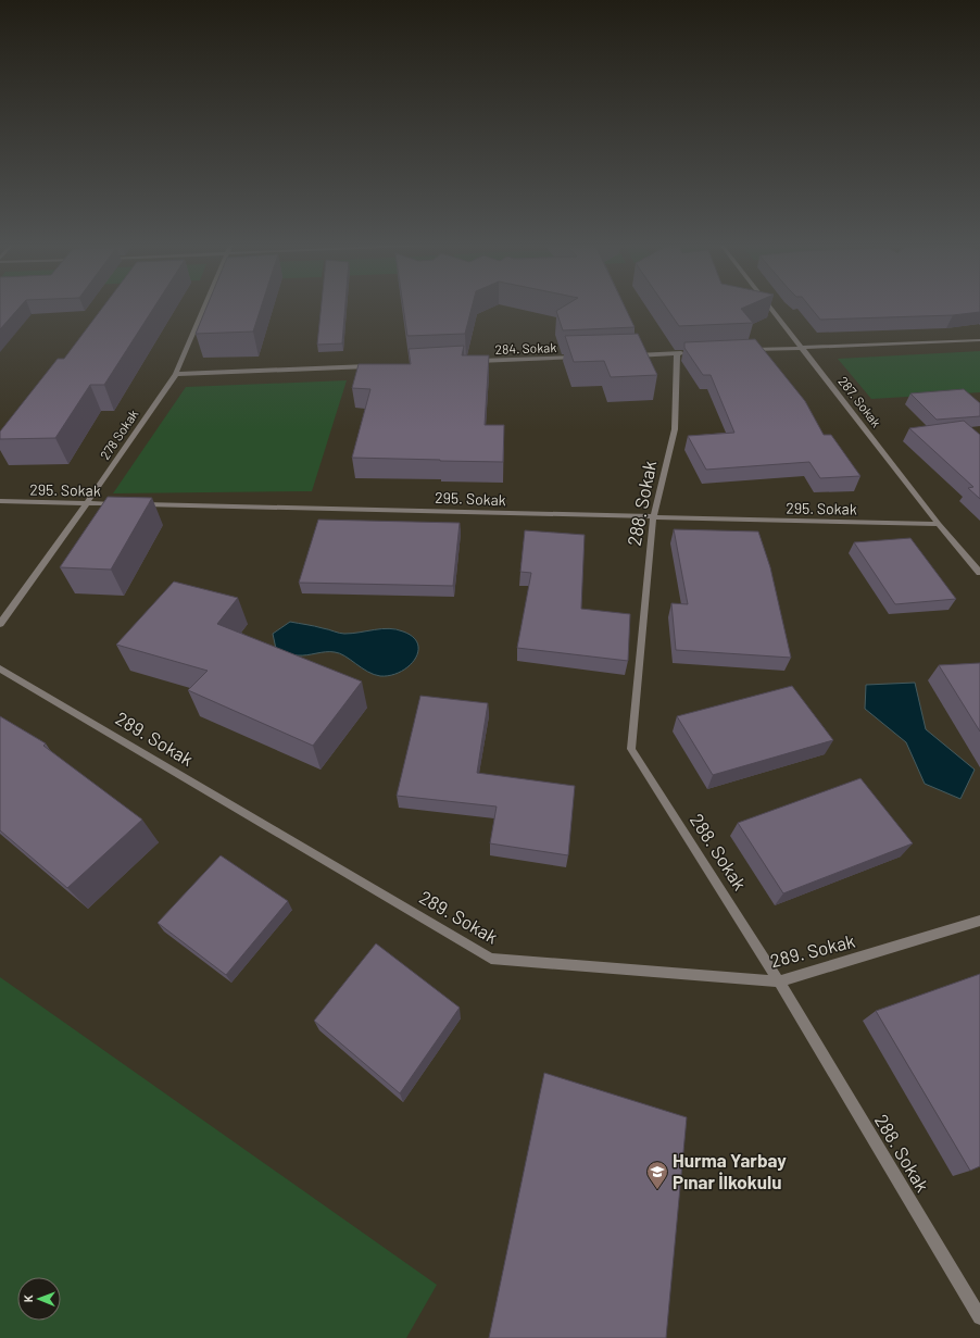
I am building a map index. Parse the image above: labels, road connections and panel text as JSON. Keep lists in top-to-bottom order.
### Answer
{
  "streets": {
    "street": [
      "284. Sokak",
      "287. Sokak",
      "278 Sokak",
      "295. Sokak",
      "288. Sokak",
      "289. Sokak"
    ]
  },
  "crossings": [
    ["287. Sokak", "295. Sokak"],
    ["278 Sokak", "295. Sokak"],
    ["295. Sokak", "288. Sokak"],
    ["288. Sokak", "289. Sokak"]
  ],
  "places": {
    "school or university": ["Hurma Yarbay Pınar İlkokulu"]
  },
  "north": "left"
}
